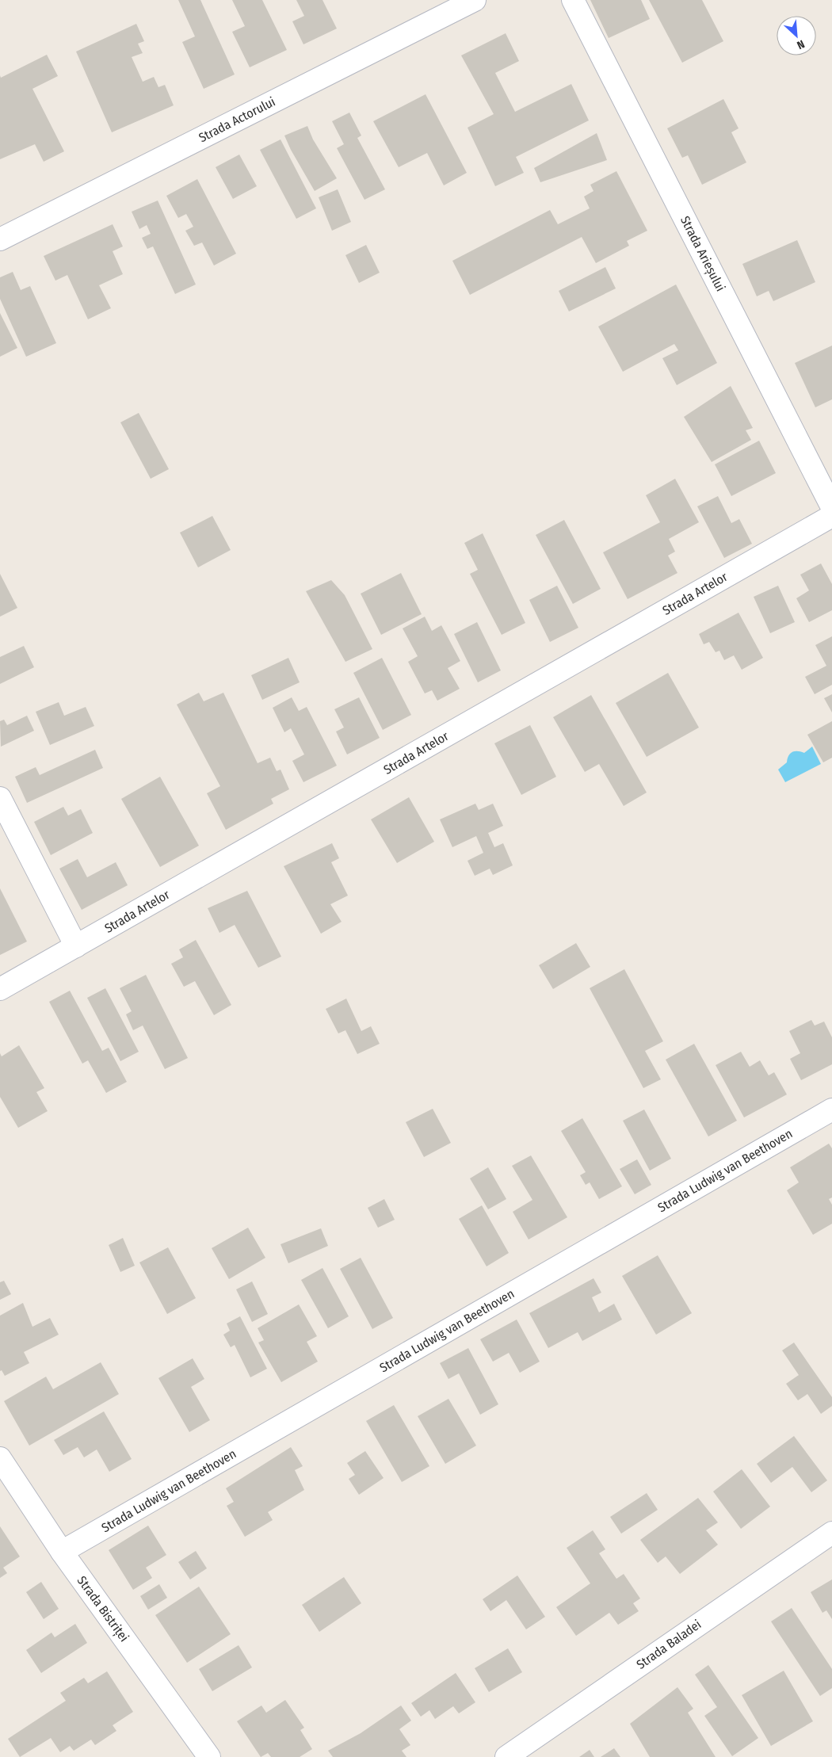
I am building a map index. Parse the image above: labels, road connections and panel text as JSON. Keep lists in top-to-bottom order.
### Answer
{
  "streets": {
    "street": [
      "Strada Actorului",
      "Strada Arieșului",
      "Strada Artelor",
      "Strada Ludwig van Beethoven",
      "Strada Bistriței",
      "Strada Baladei"
    ]
  },
  "crossings": [
    ["Strada Ludwig van Beethoven", "Strada Bistriței"]
  ],
  "north": "bottom right"
}
